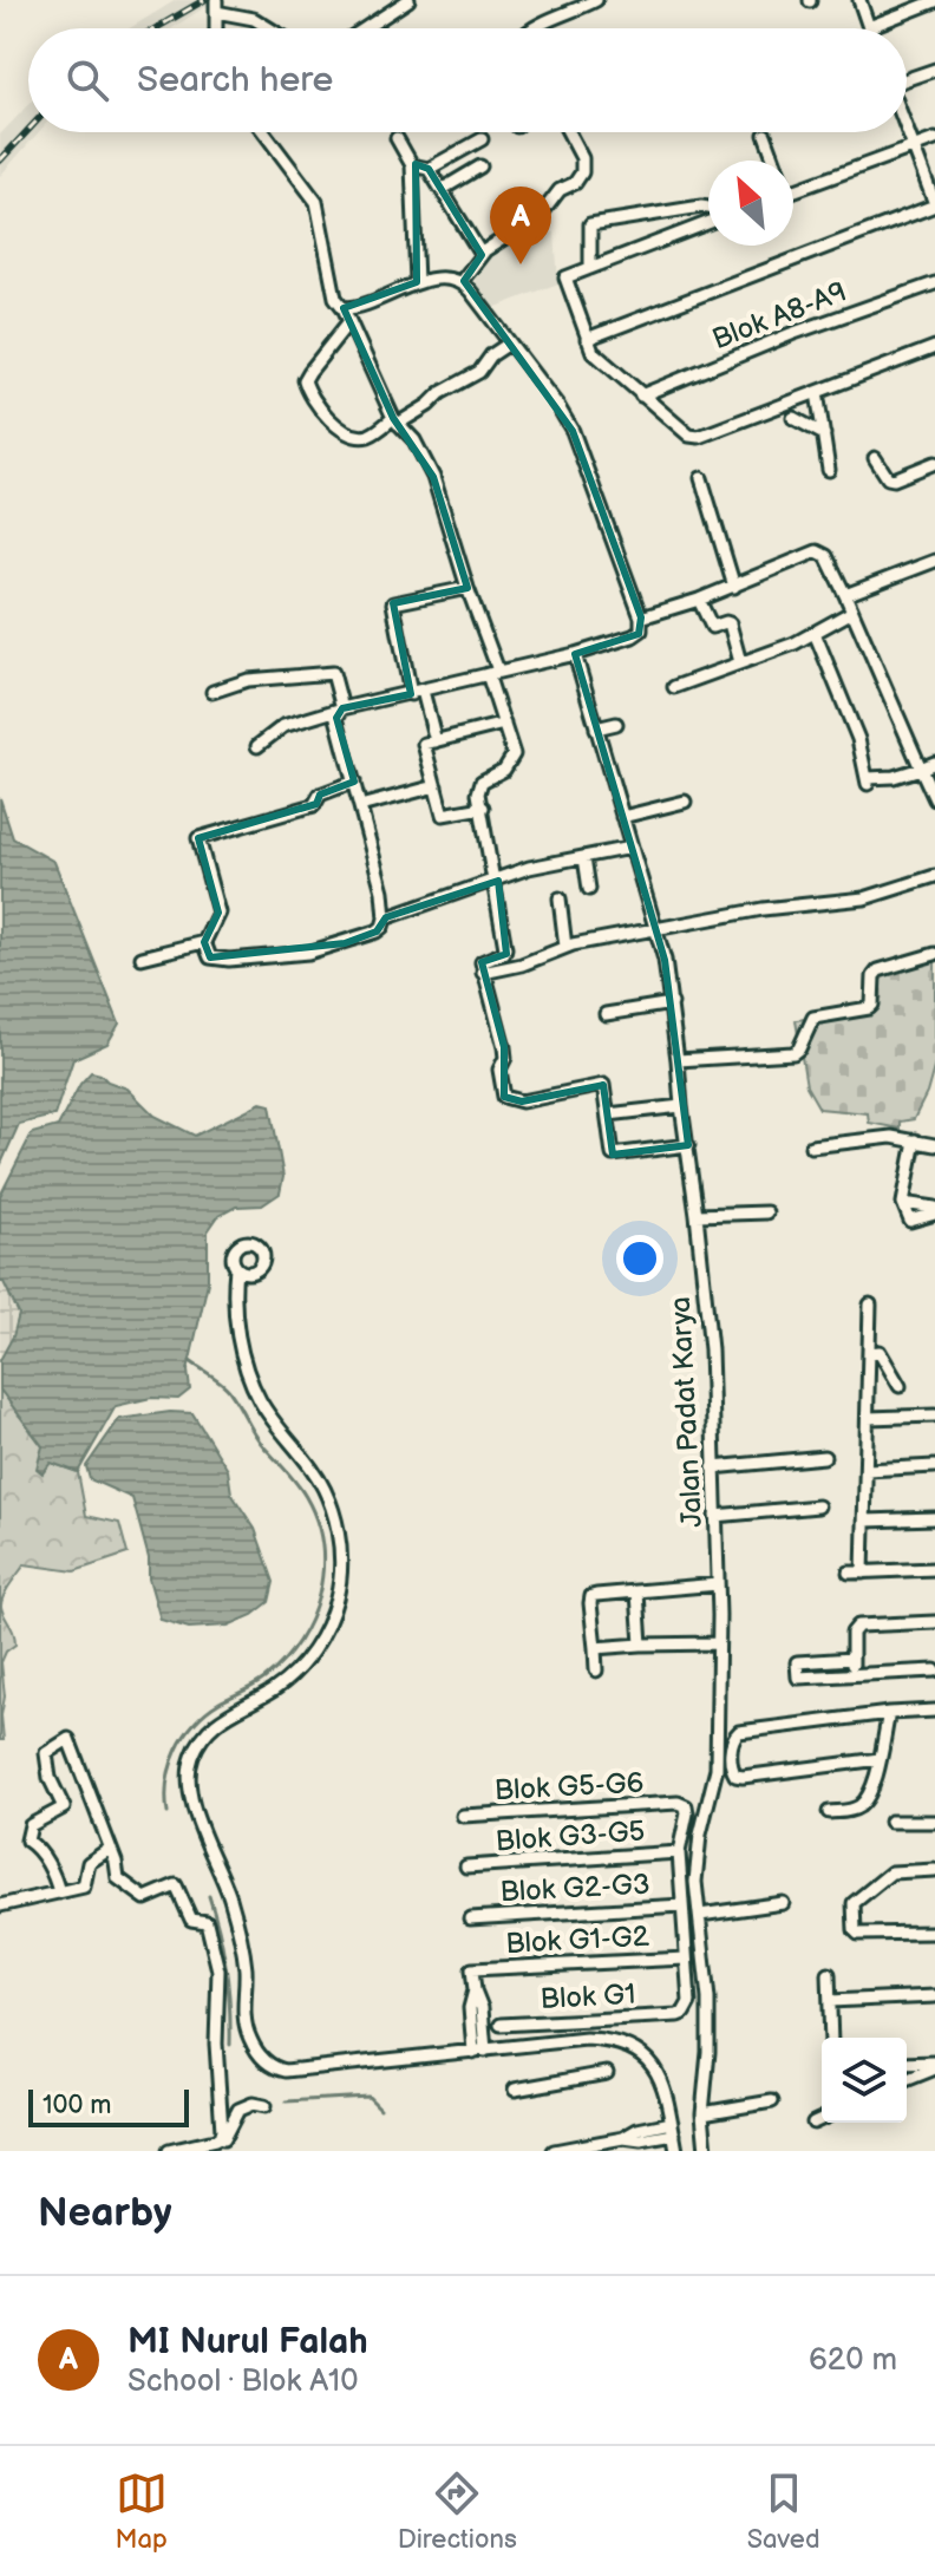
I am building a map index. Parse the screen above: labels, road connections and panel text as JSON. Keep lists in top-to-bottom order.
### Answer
{
  "streets": {
    "street": [
      "Blok A8-A9",
      "Jalan Padat Karya",
      "Blok G5-G6",
      "Blok G3-G5",
      "Blok G2-G3",
      "Blok G1-G2",
      "Blok G1"
    ]
  },
  "crossings": [
    ["Blok G5-G6", "Blok G3-G5"],
    ["Blok G1-G2", "Blok G1"]
  ],
  "scale_bar": "100 m",
  "north": "top left",
  "page": {
    "search": "Search here",
    "pins": "A",
    "scale": "100 m",
    "heading": "Nearby",
    "list": [
      {
        "mark": "A",
        "name": "MI Nurul Falah",
        "note": "School · Blok A10",
        "value": "620 m"
      }
    ],
    "nav": ["Map", "Directions", "Saved"]
  }
}
